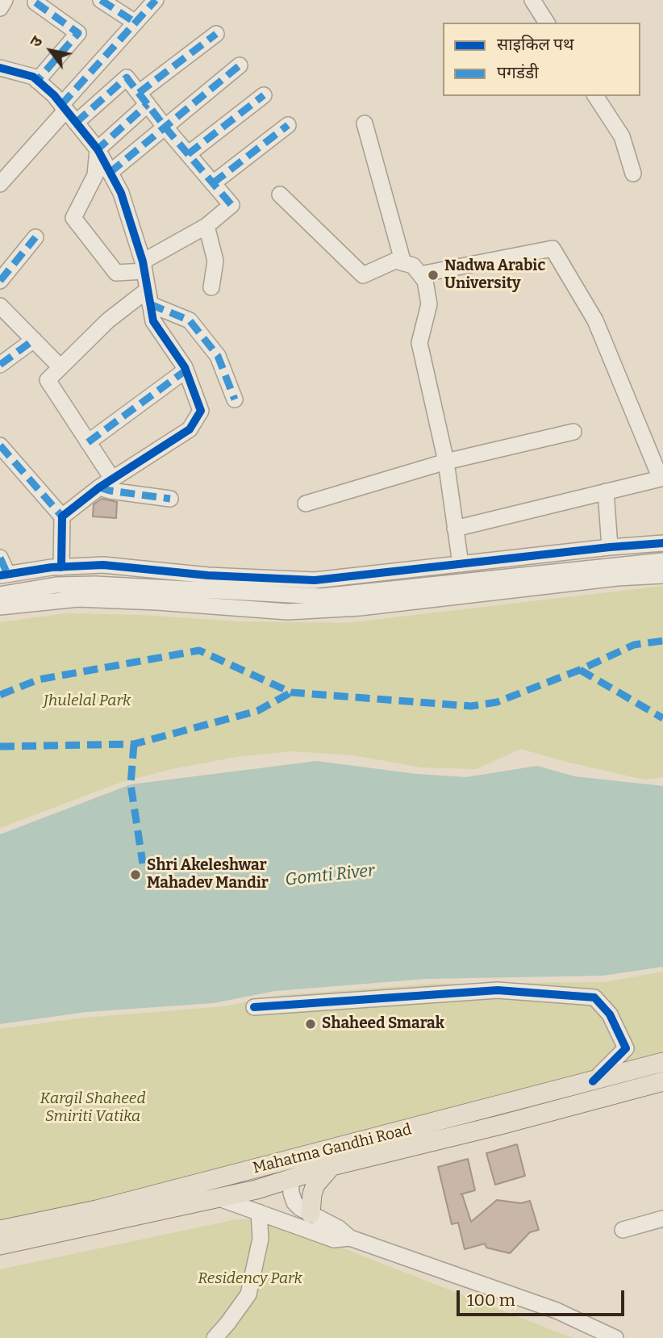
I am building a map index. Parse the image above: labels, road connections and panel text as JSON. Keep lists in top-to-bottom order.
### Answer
{
  "streets": {
    "main road": ["Mahatma Gandhi Road"]
  },
  "water": ["Gomti River"],
  "parks": ["Jhulelal Park", "Kargil Shaheed Smiriti Vatika", "Residency Park"],
  "places": ["Nadwa Arabic University", "Shri Akeleshwar Mahadev Mandir", "Shaheed Smarak"],
  "legend": ["साइकिल पथ", "पगडंडी"],
  "scale_bar": "100 m",
  "north": "top left"
}
